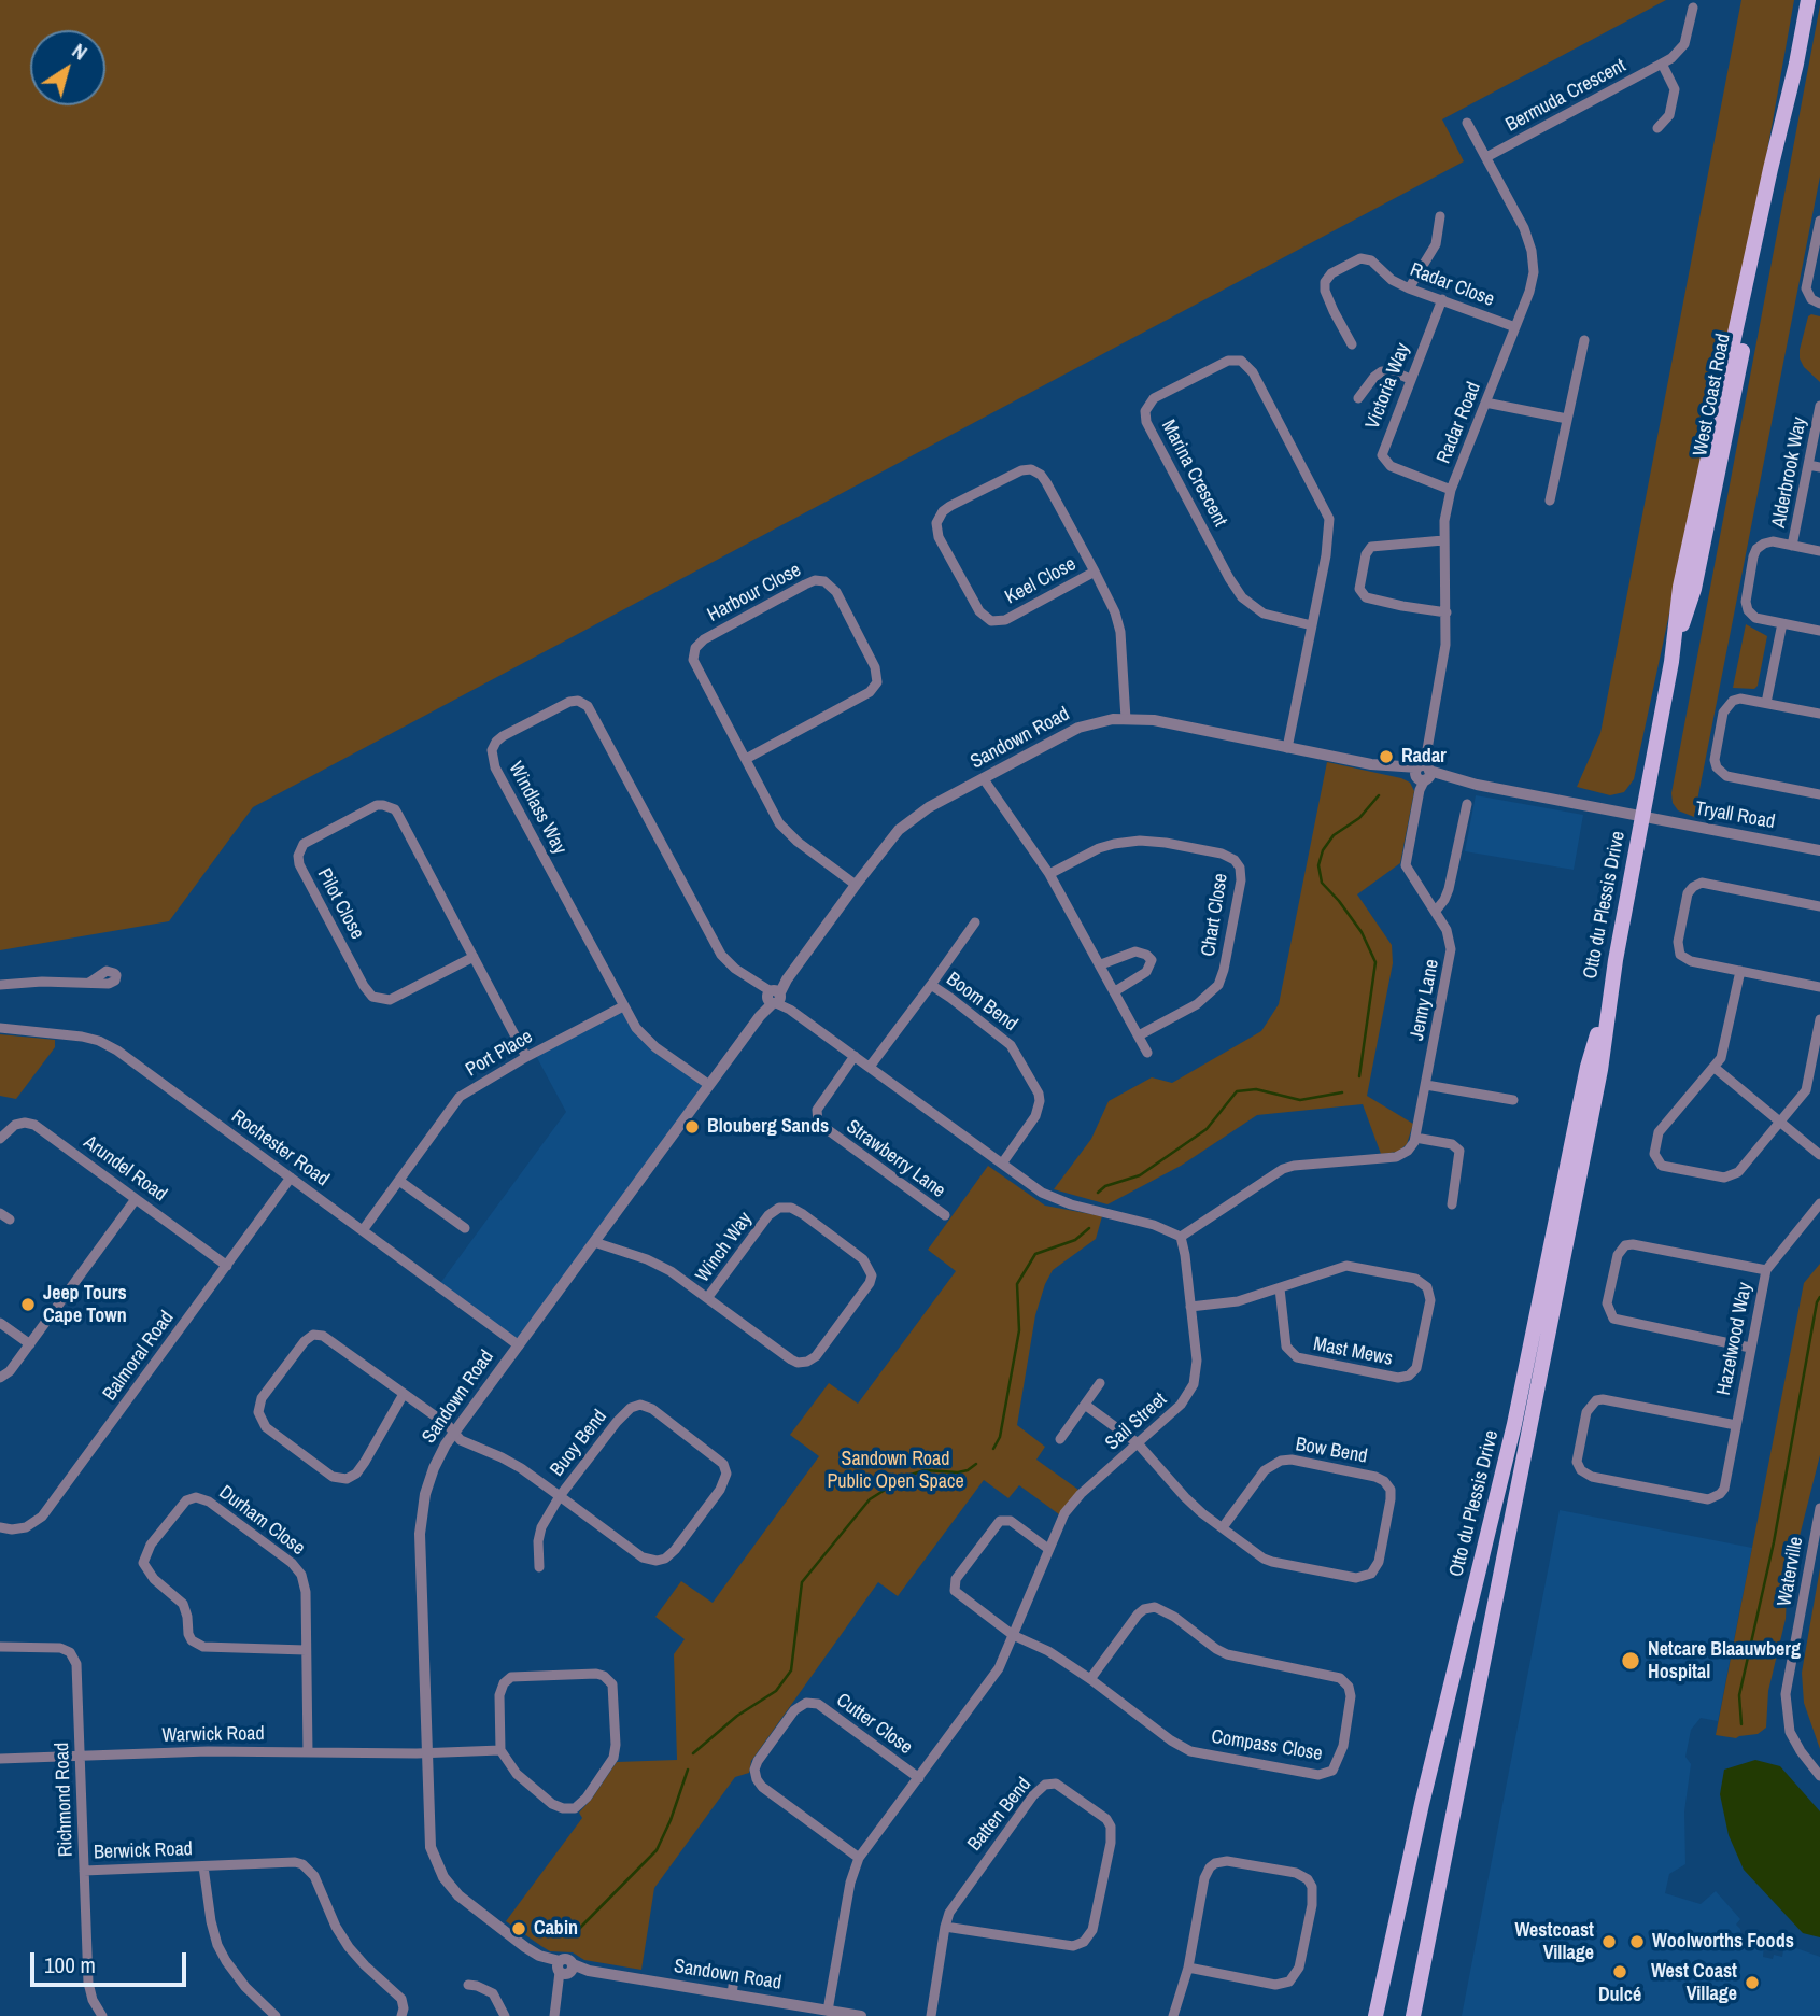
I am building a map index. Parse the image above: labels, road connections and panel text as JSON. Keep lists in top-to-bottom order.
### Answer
{
  "streets": {
    "main road": ["West Coast Road", "Otto du Plessis Drive"],
    "street": [
      "Bermuda Crescent",
      "Radar Close",
      "Victoria Way",
      "Radar Road",
      "Alderbrook Way",
      "Marina Crescent",
      "Keel Close",
      "Harbour Close",
      "Sandown Road",
      "Windlass Way",
      "Tryall Road",
      "Pilot Close",
      "Chart Close",
      "Jenny Lane",
      "Boom Bend",
      "Port Place",
      "Rochester Road",
      "Strawberry Lane",
      "Arundel Road",
      "Winch Way",
      "Hazelwood Way",
      "Mast Mews",
      "Balmoral Road",
      "Sail Street",
      "Buoy Bend",
      "Bow Bend",
      "Durham Close",
      "Waterville",
      "Cutter Close",
      "Warwick Road",
      "Compass Close",
      "Richmond Road",
      "Batten Bend",
      "Berwick Road"
    ]
  },
  "crossings": [
    ["Bermuda Crescent", "Radar Road"],
    ["Radar Close", "Victoria Way"],
    ["Radar Close", "Radar Road"],
    ["Victoria Way", "Radar Road"],
    ["West Coast Road", "Sandown Road"],
    ["West Coast Road", "Tryall Road"],
    ["West Coast Road", "Otto du Plessis Drive"],
    ["Radar Road", "Sandown Road"],
    ["Radar Road", "Jenny Lane"],
    ["Marina Crescent", "Sandown Road"],
    ["Keel Close", "Sandown Road"],
    ["Harbour Close", "Sandown Road"],
    ["Sandown Road", "Windlass Way"],
    ["Sandown Road", "Tryall Road"],
    ["Sandown Road", "Otto du Plessis Drive"],
    ["Sandown Road", "Jenny Lane"],
    ["Sandown Road", "Rochester Road"],
    ["Sandown Road", "Winch Way"],
    ["Sandown Road", "Sail Street"],
    ["Sandown Road", "Buoy Bend"],
    ["Sandown Road", "Warwick Road"],
    ["Windlass Way", "Port Place"],
    ["Tryall Road", "Otto du Plessis Drive"],
    ["Pilot Close", "Port Place"],
    ["Port Place", "Rochester Road"],
    ["Rochester Road", "Balmoral Road"],
    ["Arundel Road", "Balmoral Road"],
    ["Mast Mews", "Sail Street"],
    ["Sail Street", "Bow Bend"],
    ["Sail Street", "Cutter Close"],
    ["Sail Street", "Compass Close"],
    ["Durham Close", "Warwick Road"],
    ["Warwick Road", "Richmond Road"],
    ["Richmond Road", "Berwick Road"]
  ],
  "parks": ["Sandown Road Public Open Space"],
  "places": [
    "Radar",
    "Blouberg Sands",
    "Jeep Tours Cape Town",
    "Netcare Blaauwberg Hospital",
    "Cabin",
    "Westcoast Village",
    "Woolworths Foods",
    "Dulcé",
    "West Coast Village"
  ],
  "scale_bar": "100 m",
  "north": "top right"
}
